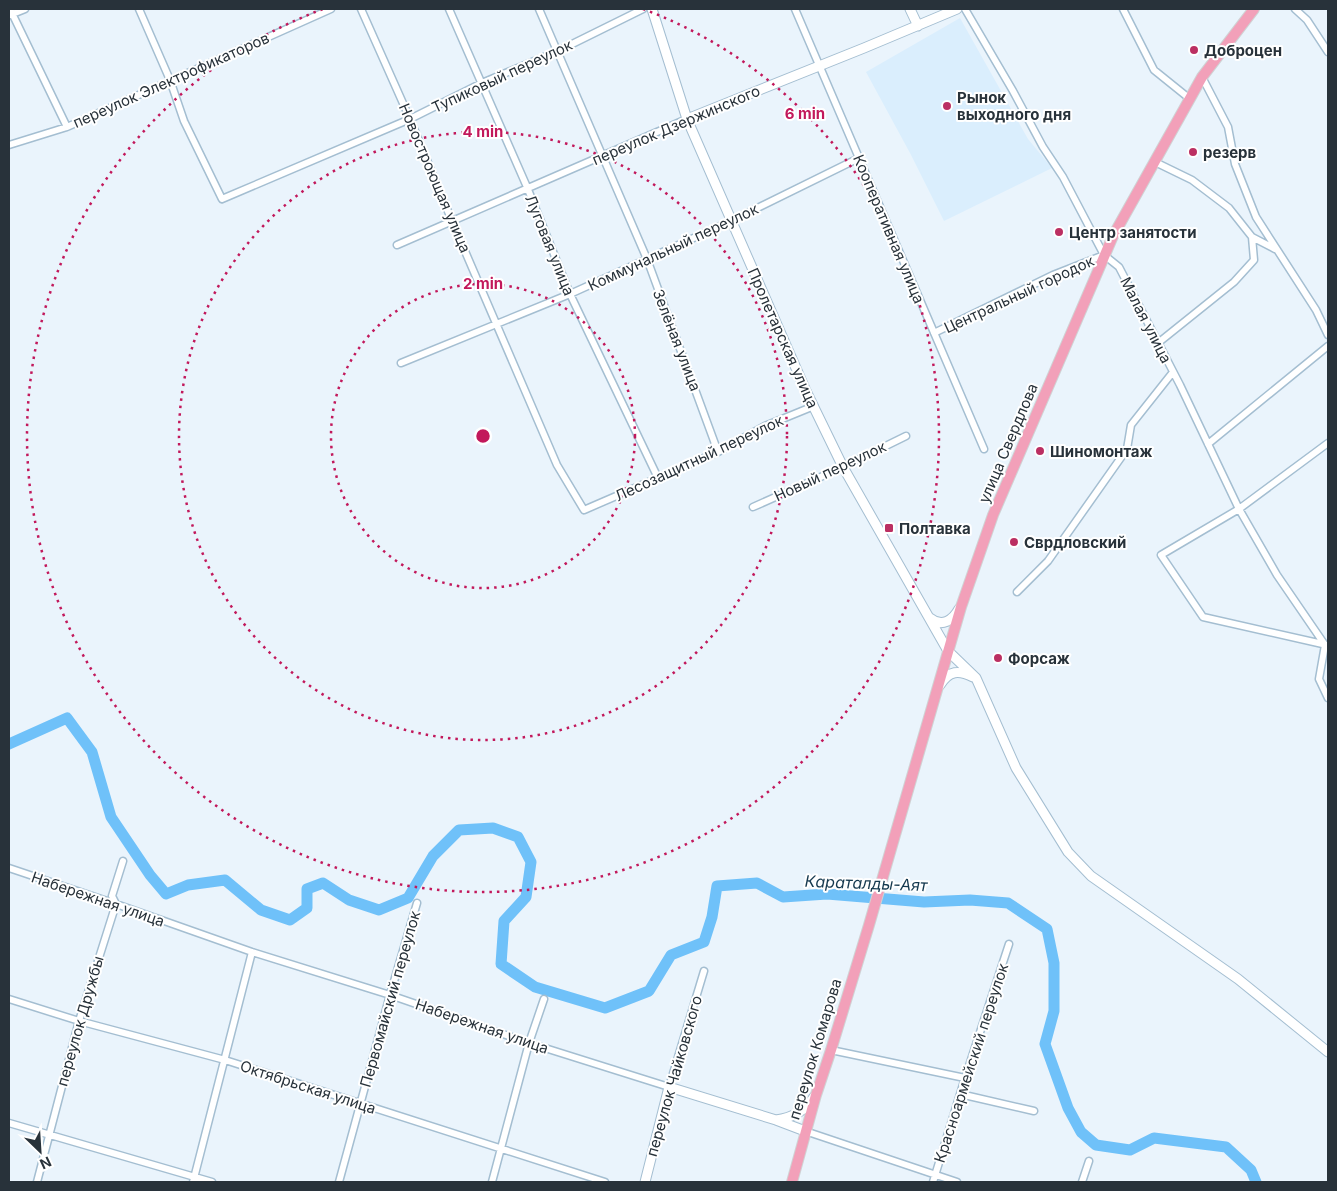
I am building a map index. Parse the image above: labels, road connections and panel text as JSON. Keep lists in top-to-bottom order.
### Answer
{
  "streets": {
    "main road": ["улица Свердлова", "переулок Комарова"],
    "street": [
      "Тупиковый переулок",
      "переулок Электрофикаторов",
      "переулок Дзержинского",
      "Новостроющая улица",
      "Кооперативная улица",
      "Луговая улица",
      "Коммунальный переулок",
      "Центральный городок",
      "Малая улица",
      "Пролетарская улица",
      "Зелёная улица",
      "Лесозащитный переулок",
      "Новый переулок",
      "Набережная улица",
      "Первомайский переулок",
      "переулок Дружбы",
      "Красноармейский переулок",
      "переулок Чайковского",
      "Октябрьская улица"
    ]
  },
  "crossings": [
    ["Тупиковый переулок", "переулок Электрофикаторов"],
    ["Тупиковый переулок", "Новостроющая улица"],
    ["Тупиковый переулок", "Луговая улица"],
    ["Тупиковый переулок", "Зелёная улица"],
    ["переулок Дзержинского", "Новостроющая улица"],
    ["переулок Дзержинского", "Кооперативная улица"],
    ["переулок Дзержинского", "Луговая улица"],
    ["переулок Дзержинского", "Пролетарская улица"],
    ["переулок Дзержинского", "Зелёная улица"],
    ["Новостроющая улица", "Коммунальный переулок"],
    ["Новостроющая улица", "Лесозащитный переулок"],
    ["Кооперативная улица", "Коммунальный переулок"],
    ["Кооперативная улица", "Центральный городок"],
    ["Луговая улица", "Коммунальный переулок"],
    ["Луговая улица", "Лесозащитный переулок"],
    ["Коммунальный переулок", "Пролетарская улица"],
    ["Коммунальный переулок", "Зелёная улица"],
    ["Центральный городок", "Малая улица"],
    ["Центральный городок", "улица Свердлова"],
    ["Малая улица", "улица Свердлова"],
    ["Пролетарская улица", "улица Свердлова"],
    ["Пролетарская улица", "Лесозащитный переулок"],
    ["Пролетарская улица", "Новый переулок"],
    ["Зелёная улица", "Лесозащитный переулок"],
    ["улица Свердлова", "переулок Комарова"],
    ["Набережная улица", "Первомайский переулок"],
    ["Набережная улица", "переулок Дружбы"],
    ["Набережная улица", "переулок Комарова"],
    ["Набережная улица", "Красноармейский переулок"],
    ["Набережная улица", "переулок Чайковского"],
    ["Первомайский переулок", "Октябрьская улица"],
    ["переулок Дружбы", "Октябрьская улица"]
  ],
  "water": ["Караталды-Аят"],
  "places": {
    "other": [
      "Доброцен",
      "Рынок выходного дня",
      "резерв",
      "Центр занятости",
      "Шиномонтаж",
      "Сврдловский",
      "Форсаж"
    ],
    "transit": ["Полтавка"]
  },
  "north": "bottom right",
  "rings": ["6 min", "4 min", "2 min"]
}
